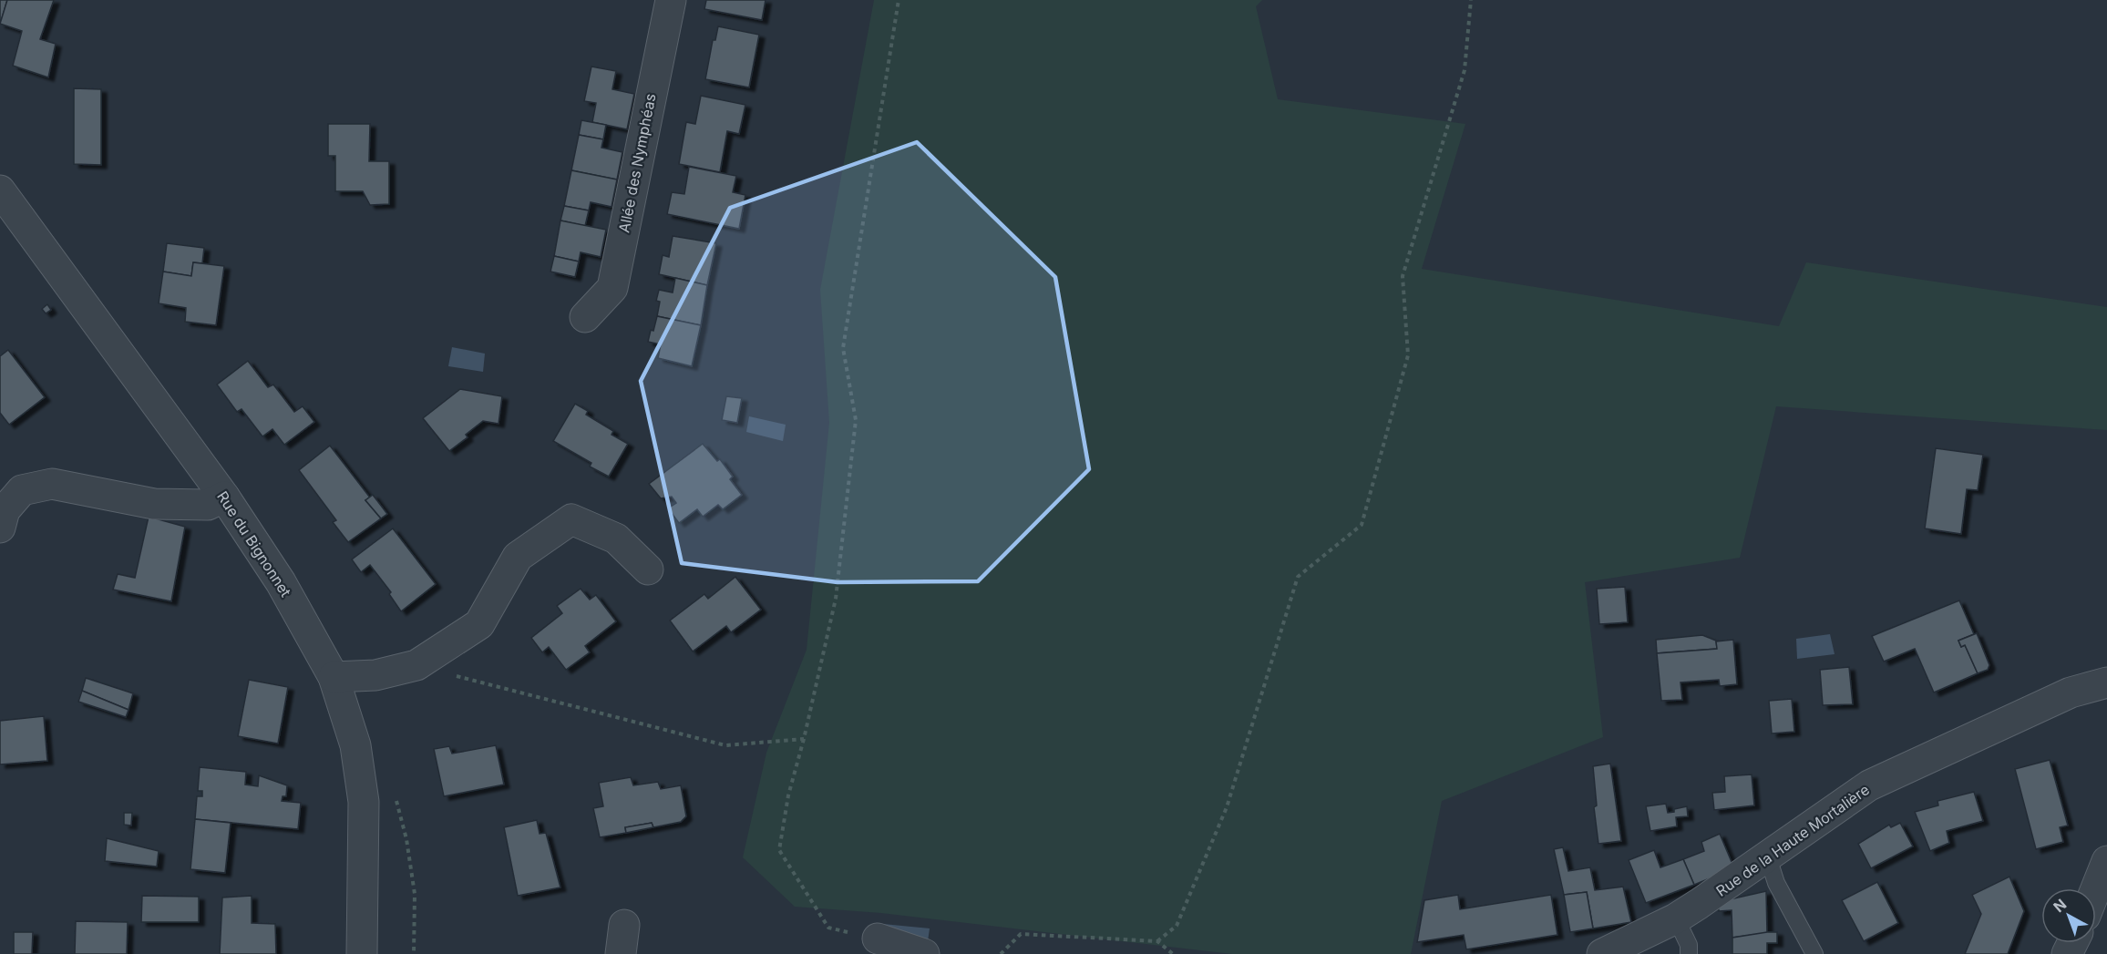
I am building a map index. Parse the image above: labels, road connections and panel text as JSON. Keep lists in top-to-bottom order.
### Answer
{
  "streets": {
    "street": ["Allée des Nymphéas", "Rue du Bignonnet", "Rue de la Haute Mortalière"]
  },
  "north": "top left"
}
